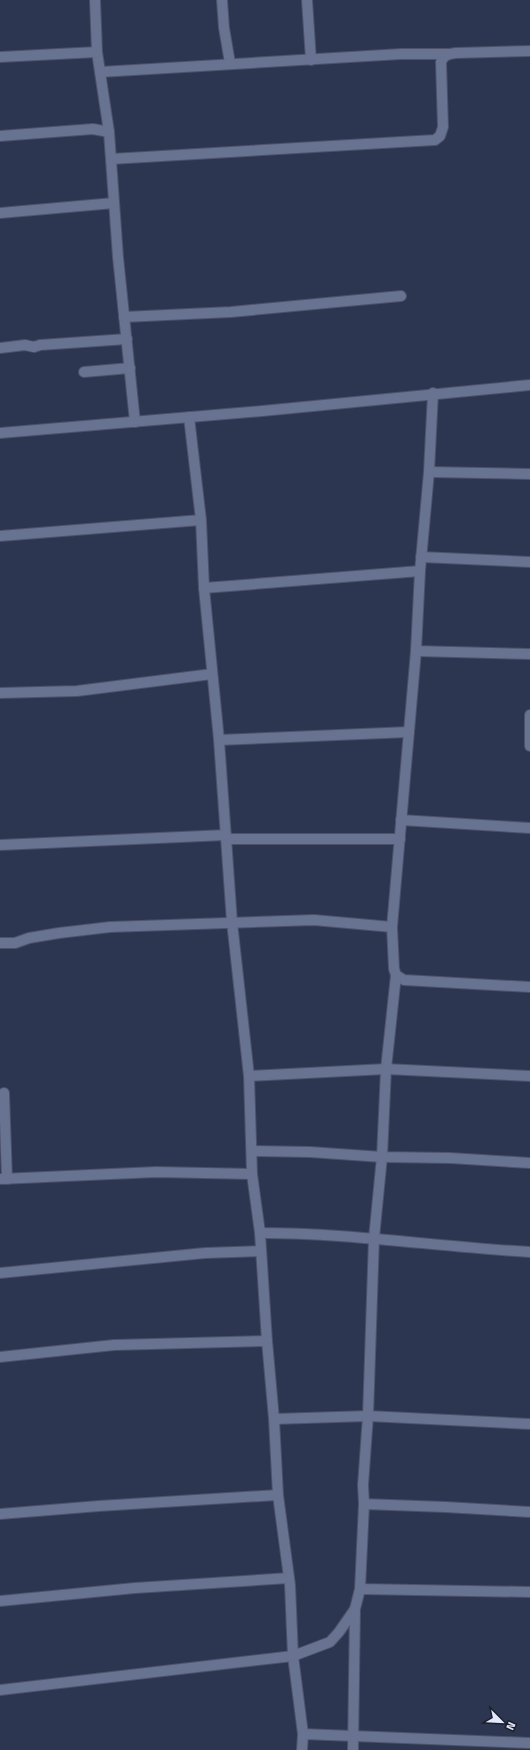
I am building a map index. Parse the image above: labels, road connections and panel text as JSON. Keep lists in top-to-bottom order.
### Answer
{
  "north": "bottom right"
}
